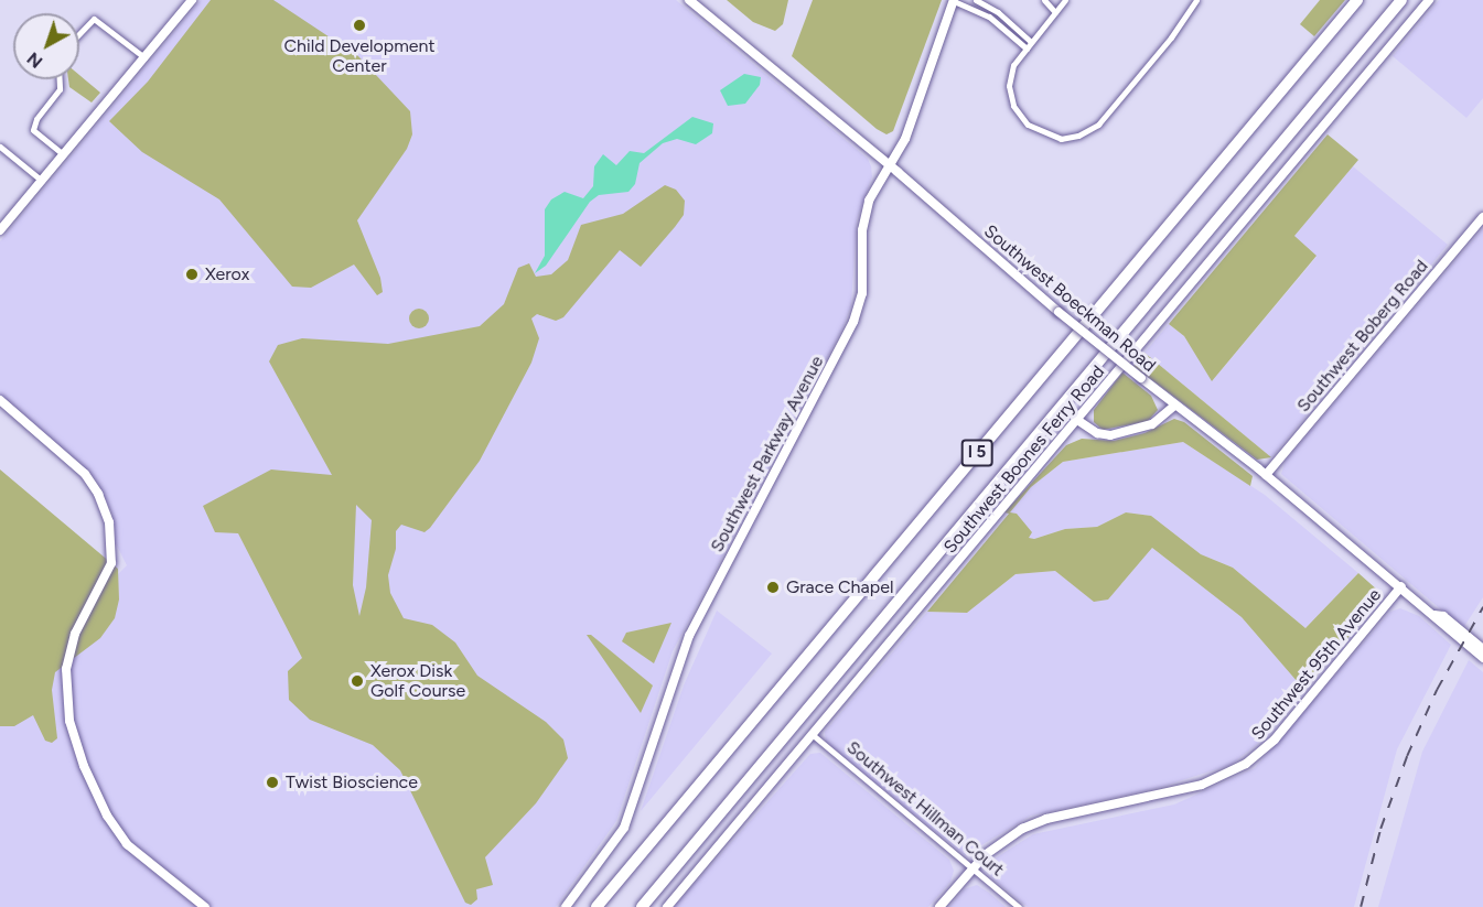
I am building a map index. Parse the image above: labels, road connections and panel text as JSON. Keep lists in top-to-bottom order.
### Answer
{
  "streets": {
    "highway": ["I 5"],
    "street": [
      "Southwest Boeckman Road",
      "Southwest Boberg Road",
      "Southwest Parkway Avenue",
      "Southwest Boones Ferry Road",
      "Southwest 95th Avenue",
      "Southwest Hillman Court"
    ]
  },
  "crossings": [
    ["Southwest Boeckman Road", "Southwest Boberg Road"],
    ["Southwest Boeckman Road", "Southwest Parkway Avenue"],
    ["Southwest Boeckman Road", "Southwest 95th Avenue"],
    ["Southwest Boones Ferry Road", "Southwest Hillman Court"],
    ["Southwest 95th Avenue", "Southwest Hillman Court"]
  ],
  "places": [
    "Child Development Center",
    "Xerox",
    "Grace Chapel",
    "Xerox Disk Golf Course",
    "Twist Bioscience"
  ],
  "north": "bottom left"
}
